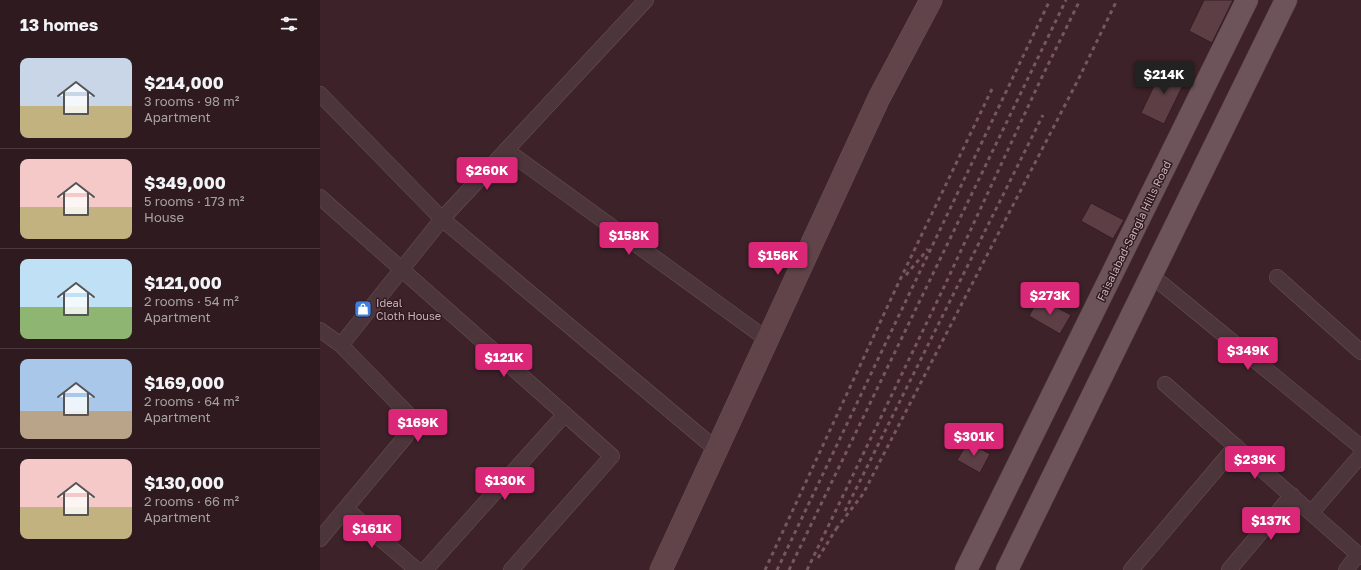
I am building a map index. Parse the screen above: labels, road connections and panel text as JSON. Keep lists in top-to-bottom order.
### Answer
{
  "streets": {
    "main road": ["Faisalabad-Sangla Hills Road"]
  },
  "places": {
    "shop": ["Ideal Cloth House"]
  },
  "page": {
    "heading": "13 homes",
    "list": [
      {
        "name": "$214,000",
        "note": "3 rooms · 98 m² · Apartment"
      },
      {
        "name": "$349,000",
        "note": "5 rooms · 173 m² · House"
      },
      {
        "name": "$121,000",
        "note": "2 rooms · 54 m² · Apartment"
      },
      {
        "name": "$169,000",
        "note": "2 rooms · 64 m² · Apartment"
      },
      {
        "name": "$130,000",
        "note": "2 rooms · 66 m² · Apartment"
      }
    ],
    "price": [
      "$214K",
      "$260K",
      "$158K",
      "$156K",
      "$273K",
      "$349K",
      "$121K",
      "$169K",
      "$301K",
      "$239K",
      "$130K",
      "$137K",
      "$161K"
    ]
  }
}
